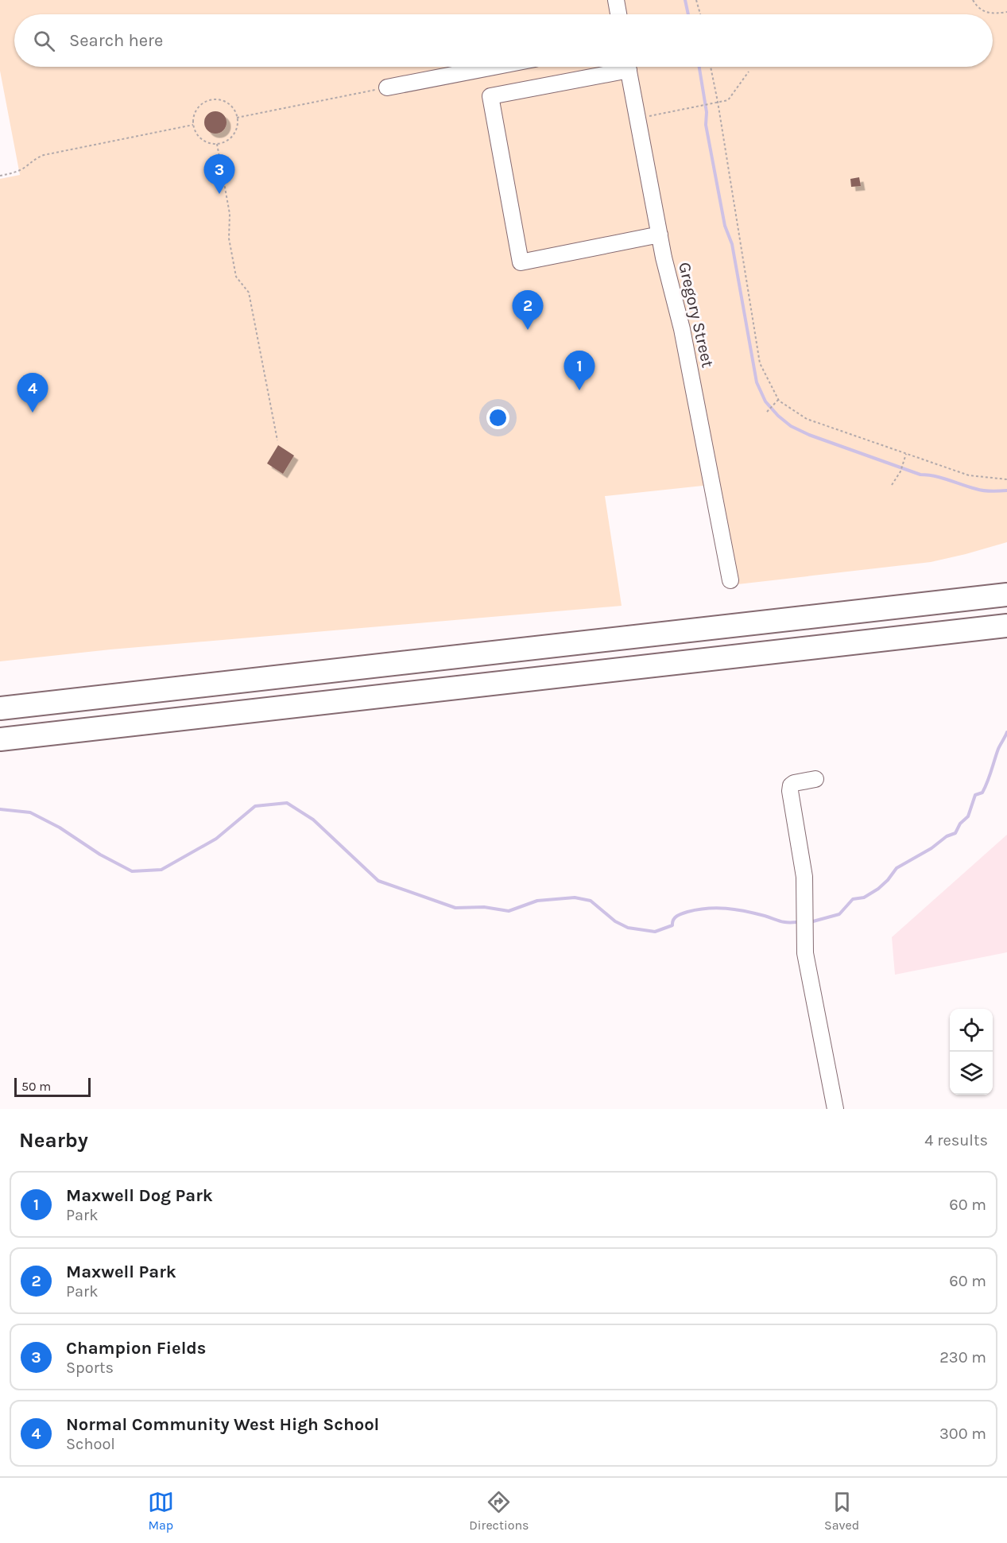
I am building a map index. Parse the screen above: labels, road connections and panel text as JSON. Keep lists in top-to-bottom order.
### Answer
{
  "streets": {
    "street": ["Gregory Street"]
  },
  "scale_bar": "50 m",
  "page": {
    "search": "Search here",
    "pins": [
      "3",
      "2",
      "1",
      "4"
    ],
    "scale": "50 m",
    "heading": ["Nearby", "4 results"],
    "list": [
      {
        "mark": "1",
        "name": "Maxwell Dog Park",
        "note": "Park",
        "value": "60 m"
      },
      {
        "mark": "2",
        "name": "Maxwell Park",
        "note": "Park",
        "value": "60 m"
      },
      {
        "mark": "3",
        "name": "Champion Fields",
        "note": "Sports",
        "value": "230 m"
      },
      {
        "mark": "4",
        "name": "Normal Community West High School",
        "note": "School",
        "value": "300 m"
      }
    ],
    "nav": ["Map", "Directions", "Saved"]
  }
}
